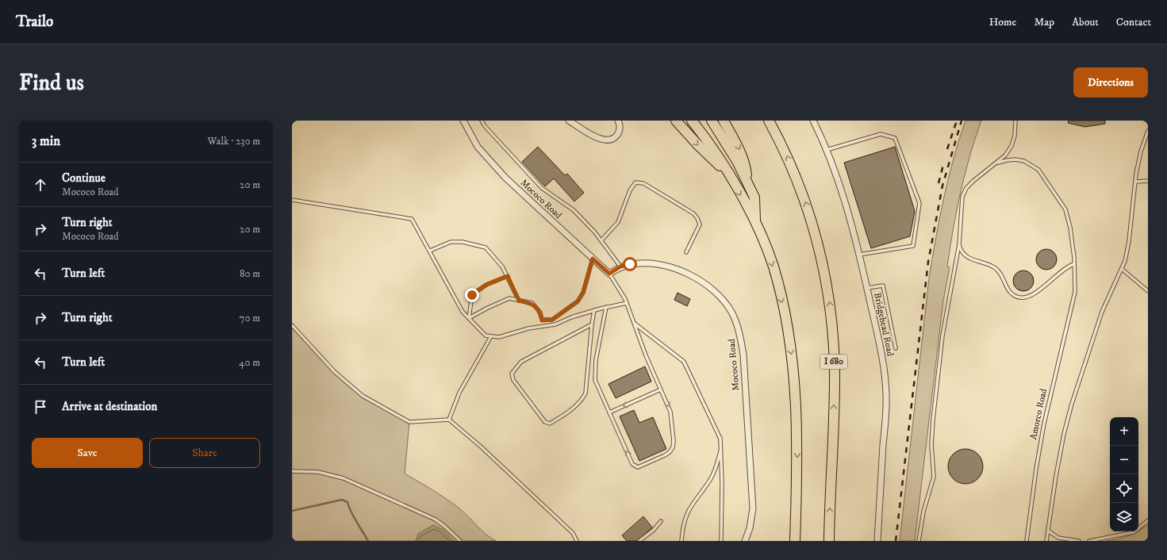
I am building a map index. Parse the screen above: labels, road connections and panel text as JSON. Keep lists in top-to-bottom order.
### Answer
{
  "streets": {
    "highway": ["I 680"],
    "street": ["Mococo Road", "Bridgehead Road"],
    "lane": ["Amorco Road"]
  },
  "page": {
    "header": "Trailo",
    "nav": [
      "Home",
      "Map",
      "About",
      "Contact"
    ],
    "buttons": [
      "Directions",
      ["Save", "Share"]
    ],
    "title": "Find us",
    "heading": ["3 min", "Walk · 230 m"],
    "list": [
      ["Continue", "Mococo Road", "20 m"],
      ["Turn right", "Mococo Road", "20 m"],
      ["Turn left", "80 m"],
      ["Turn right", "70 m"],
      ["Turn left", "40 m"],
      "Arrive at destination"
    ],
    "map_buttons": ["+", "−"]
  }
}
